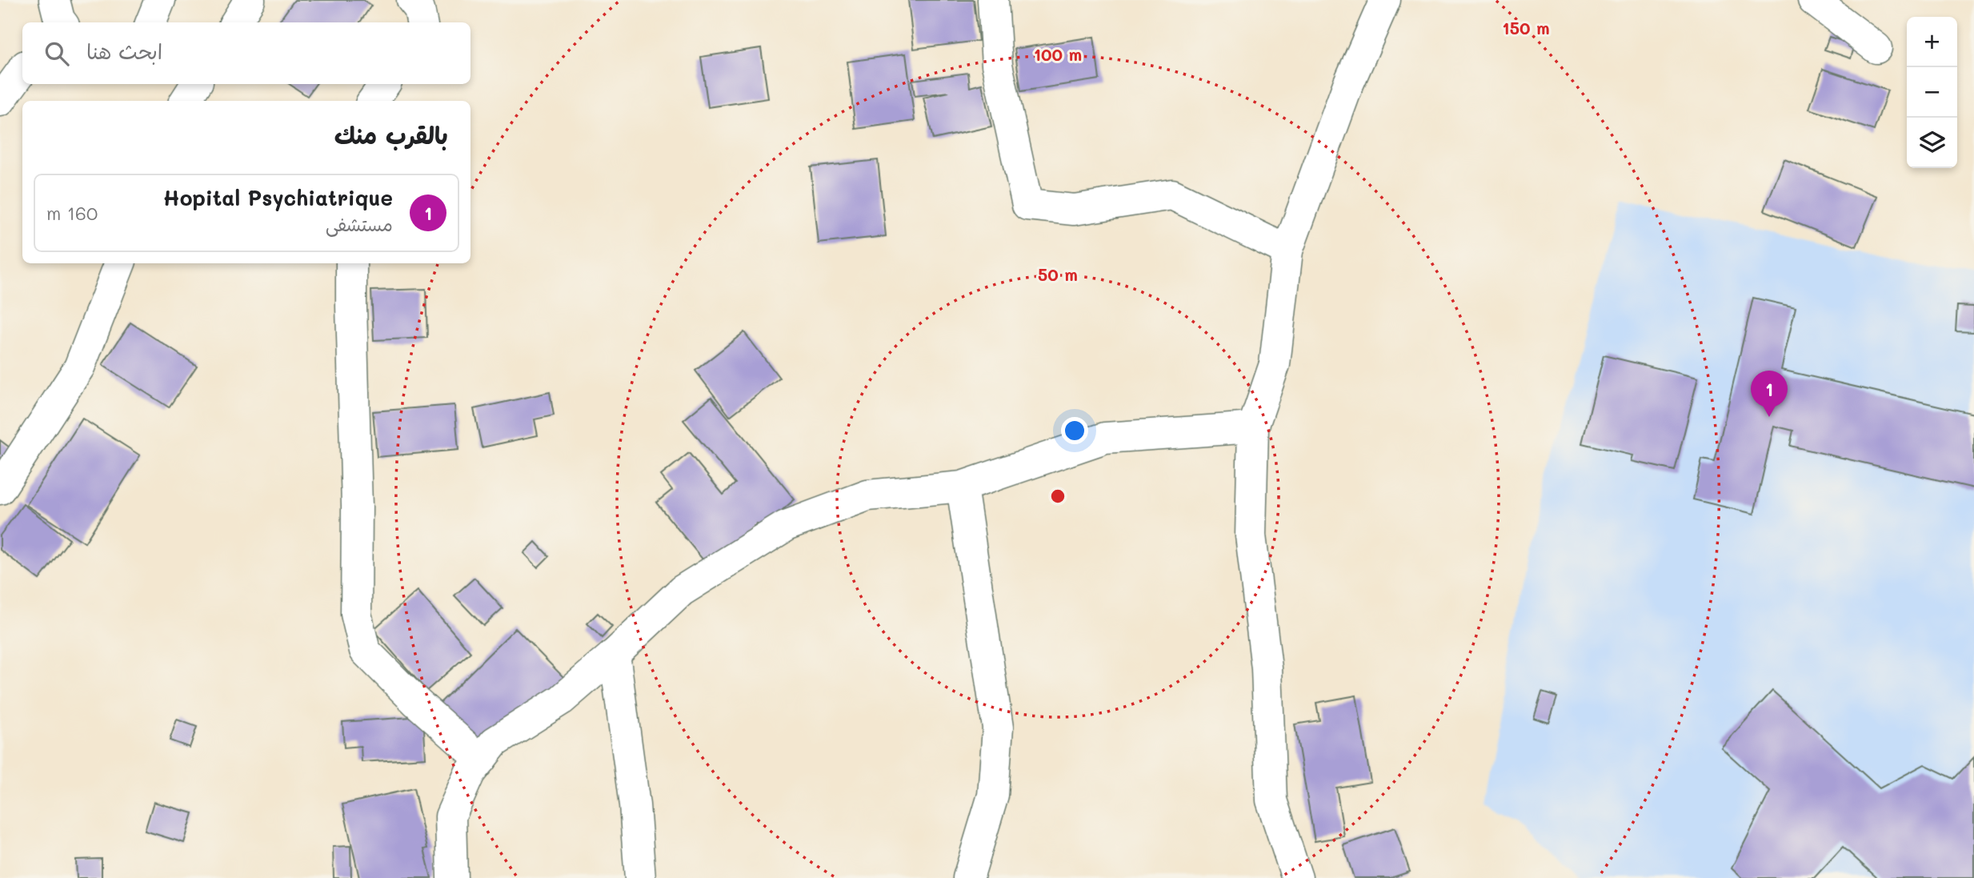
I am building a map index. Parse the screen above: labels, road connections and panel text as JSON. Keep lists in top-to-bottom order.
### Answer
{
  "page": {
    "map_buttons": ["+", "−"],
    "search": "ابحث هنا",
    "heading": "بالقرب منك",
    "list": [
      {
        "mark": "1",
        "name": "Hopital Psychiatrique",
        "note": "مستشفى",
        "value": "160 m"
      }
    ],
    "pins": "1"
  },
  "rings": ["150 m", "100 m", "50 m"]
}
